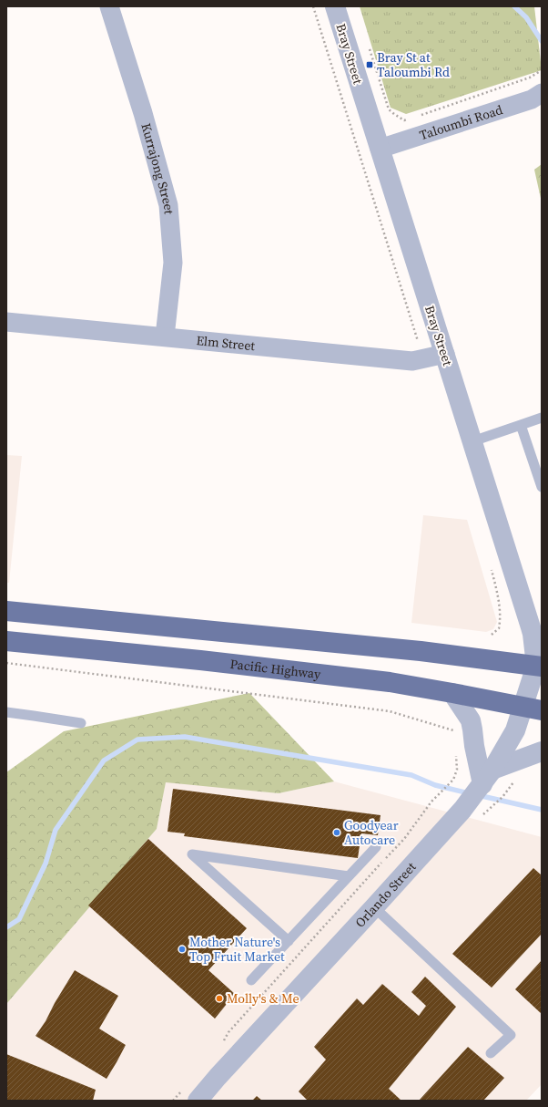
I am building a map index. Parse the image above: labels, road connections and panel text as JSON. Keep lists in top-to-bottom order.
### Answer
{
  "streets": {
    "highway": ["Pacific Highway"],
    "street": [
      "Bray Street",
      "Taloumbi Road",
      "Kurrajong Street",
      "Elm Street",
      "Orlando Street"
    ]
  },
  "crossings": [
    ["Bray Street", "Taloumbi Road"],
    ["Bray Street", "Elm Street"],
    ["Bray Street", "Orlando Street"],
    ["Kurrajong Street", "Elm Street"],
    ["Pacific Highway", "Orlando Street"]
  ],
  "places": {
    "transit": ["Bray St at Taloumbi Rd"],
    "other": ["Goodyear Autocare", "Mother Nature's Top Fruit Market", "Molly's & Me"]
  }
}
